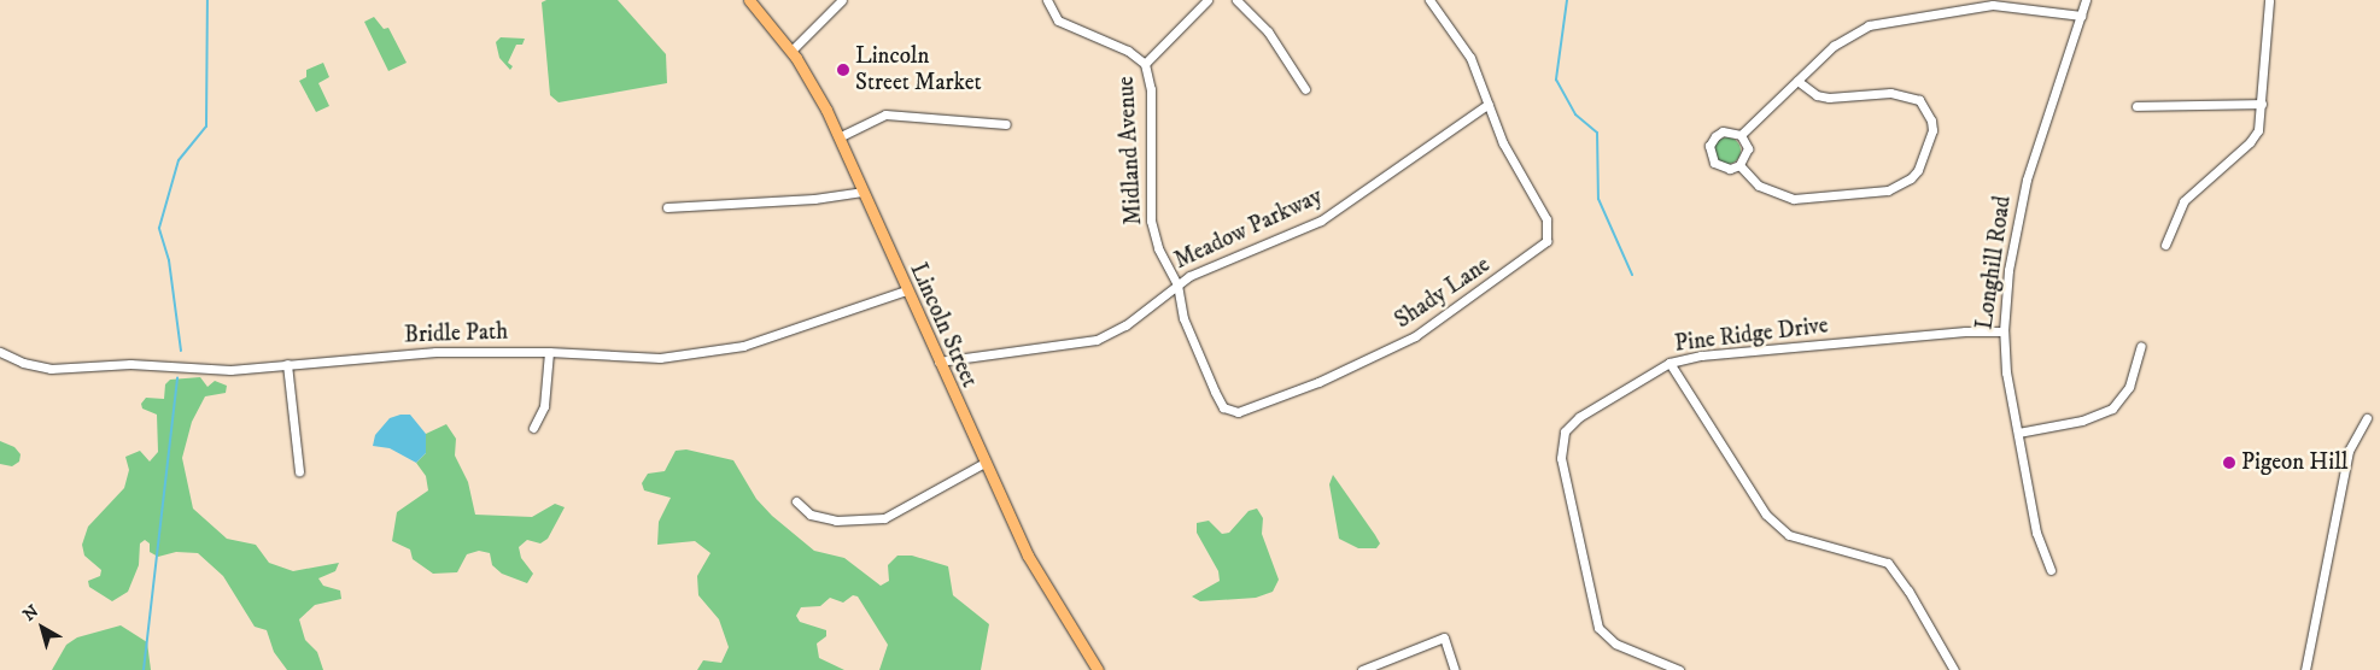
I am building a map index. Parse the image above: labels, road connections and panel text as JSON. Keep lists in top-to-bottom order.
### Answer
{
  "streets": {
    "main road": ["Lincoln Street"],
    "street": [
      "Midland Avenue",
      "Meadow Parkway",
      "Longhill Road",
      "Shady Lane",
      "Bridle Path",
      "Pine Ridge Drive"
    ]
  },
  "crossings": [
    ["Midland Avenue", "Meadow Parkway"],
    ["Midland Avenue", "Shady Lane"],
    ["Meadow Parkway", "Shady Lane"],
    ["Meadow Parkway", "Lincoln Street"],
    ["Longhill Road", "Pine Ridge Drive"],
    ["Lincoln Street", "Bridle Path"]
  ],
  "places": ["Lincoln Street Market", "Pigeon Hill"],
  "north": "top left"
}
